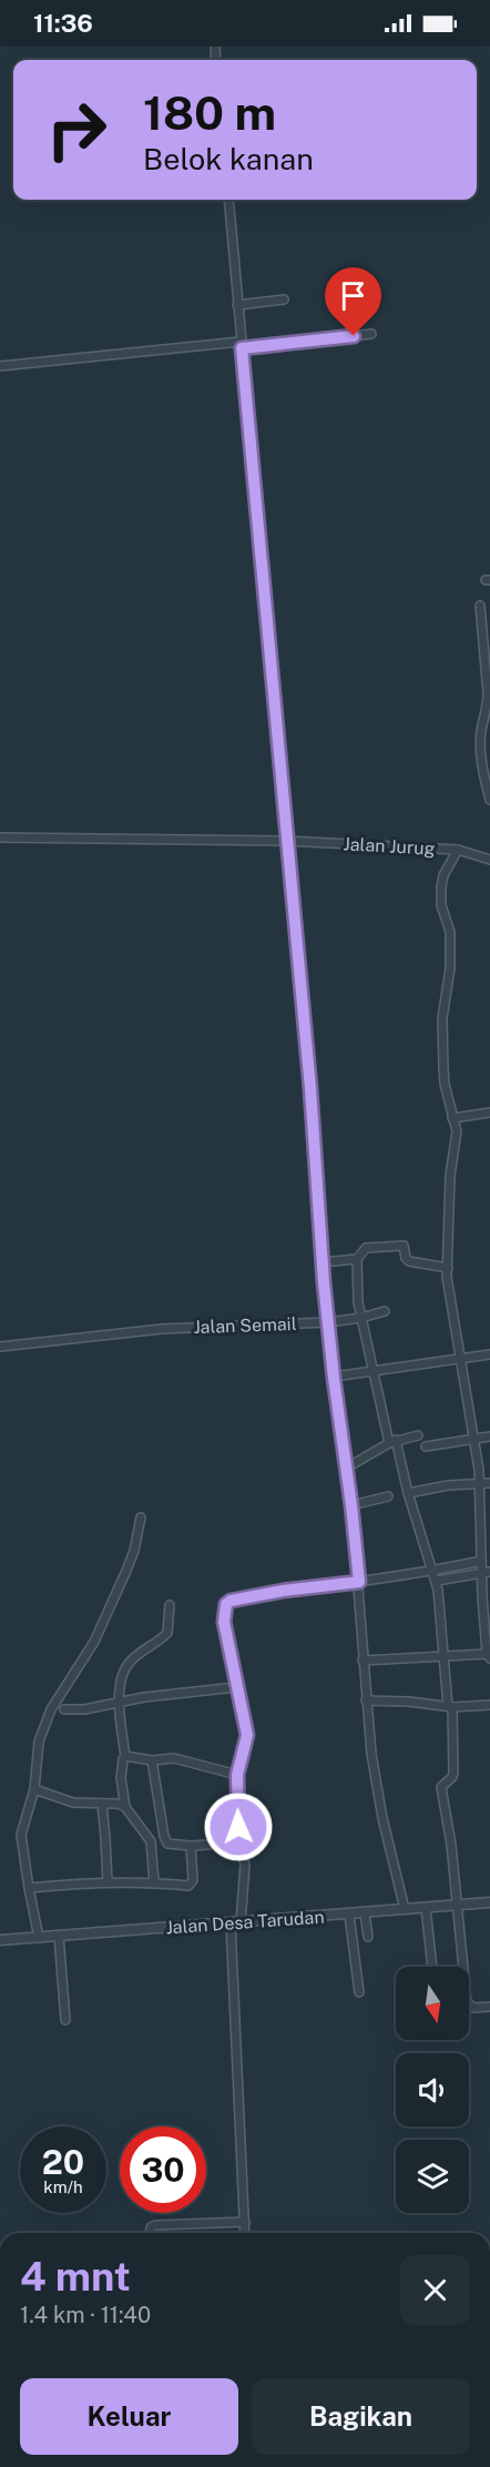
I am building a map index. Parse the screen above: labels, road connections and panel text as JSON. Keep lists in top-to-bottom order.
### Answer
{
  "streets": {
    "street": ["Jalan Jurug", "Jalan Semail", "Jalan Desa Tarudan"]
  },
  "north": "bottom",
  "page": {
    "status": "11:36",
    "turn": ["180 m", "Belok kanan"],
    "speed": "20 km/h",
    "limit": "30",
    "heading": ["4 mnt", "1.4 km · 11:40"],
    "buttons": ["Keluar", "Bagikan"]
  }
}
